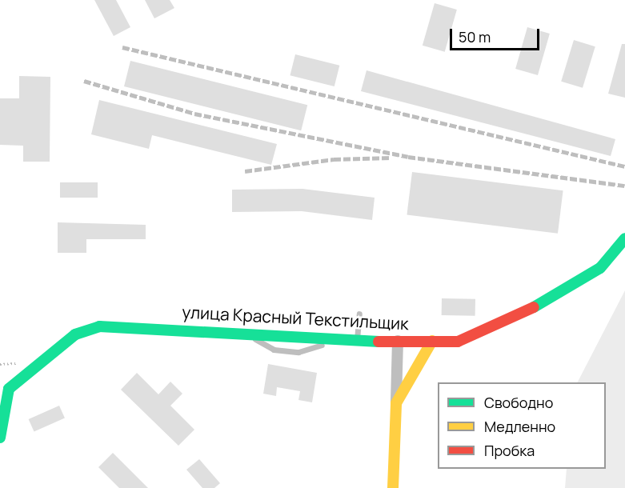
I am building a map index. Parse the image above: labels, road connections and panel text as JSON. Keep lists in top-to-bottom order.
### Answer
{
  "streets": {
    "street": ["улица Красный Текстильщик"]
  },
  "legend": ["Свободно", "Медленно", "Пробка"],
  "scale_bar": "50 m"
}
